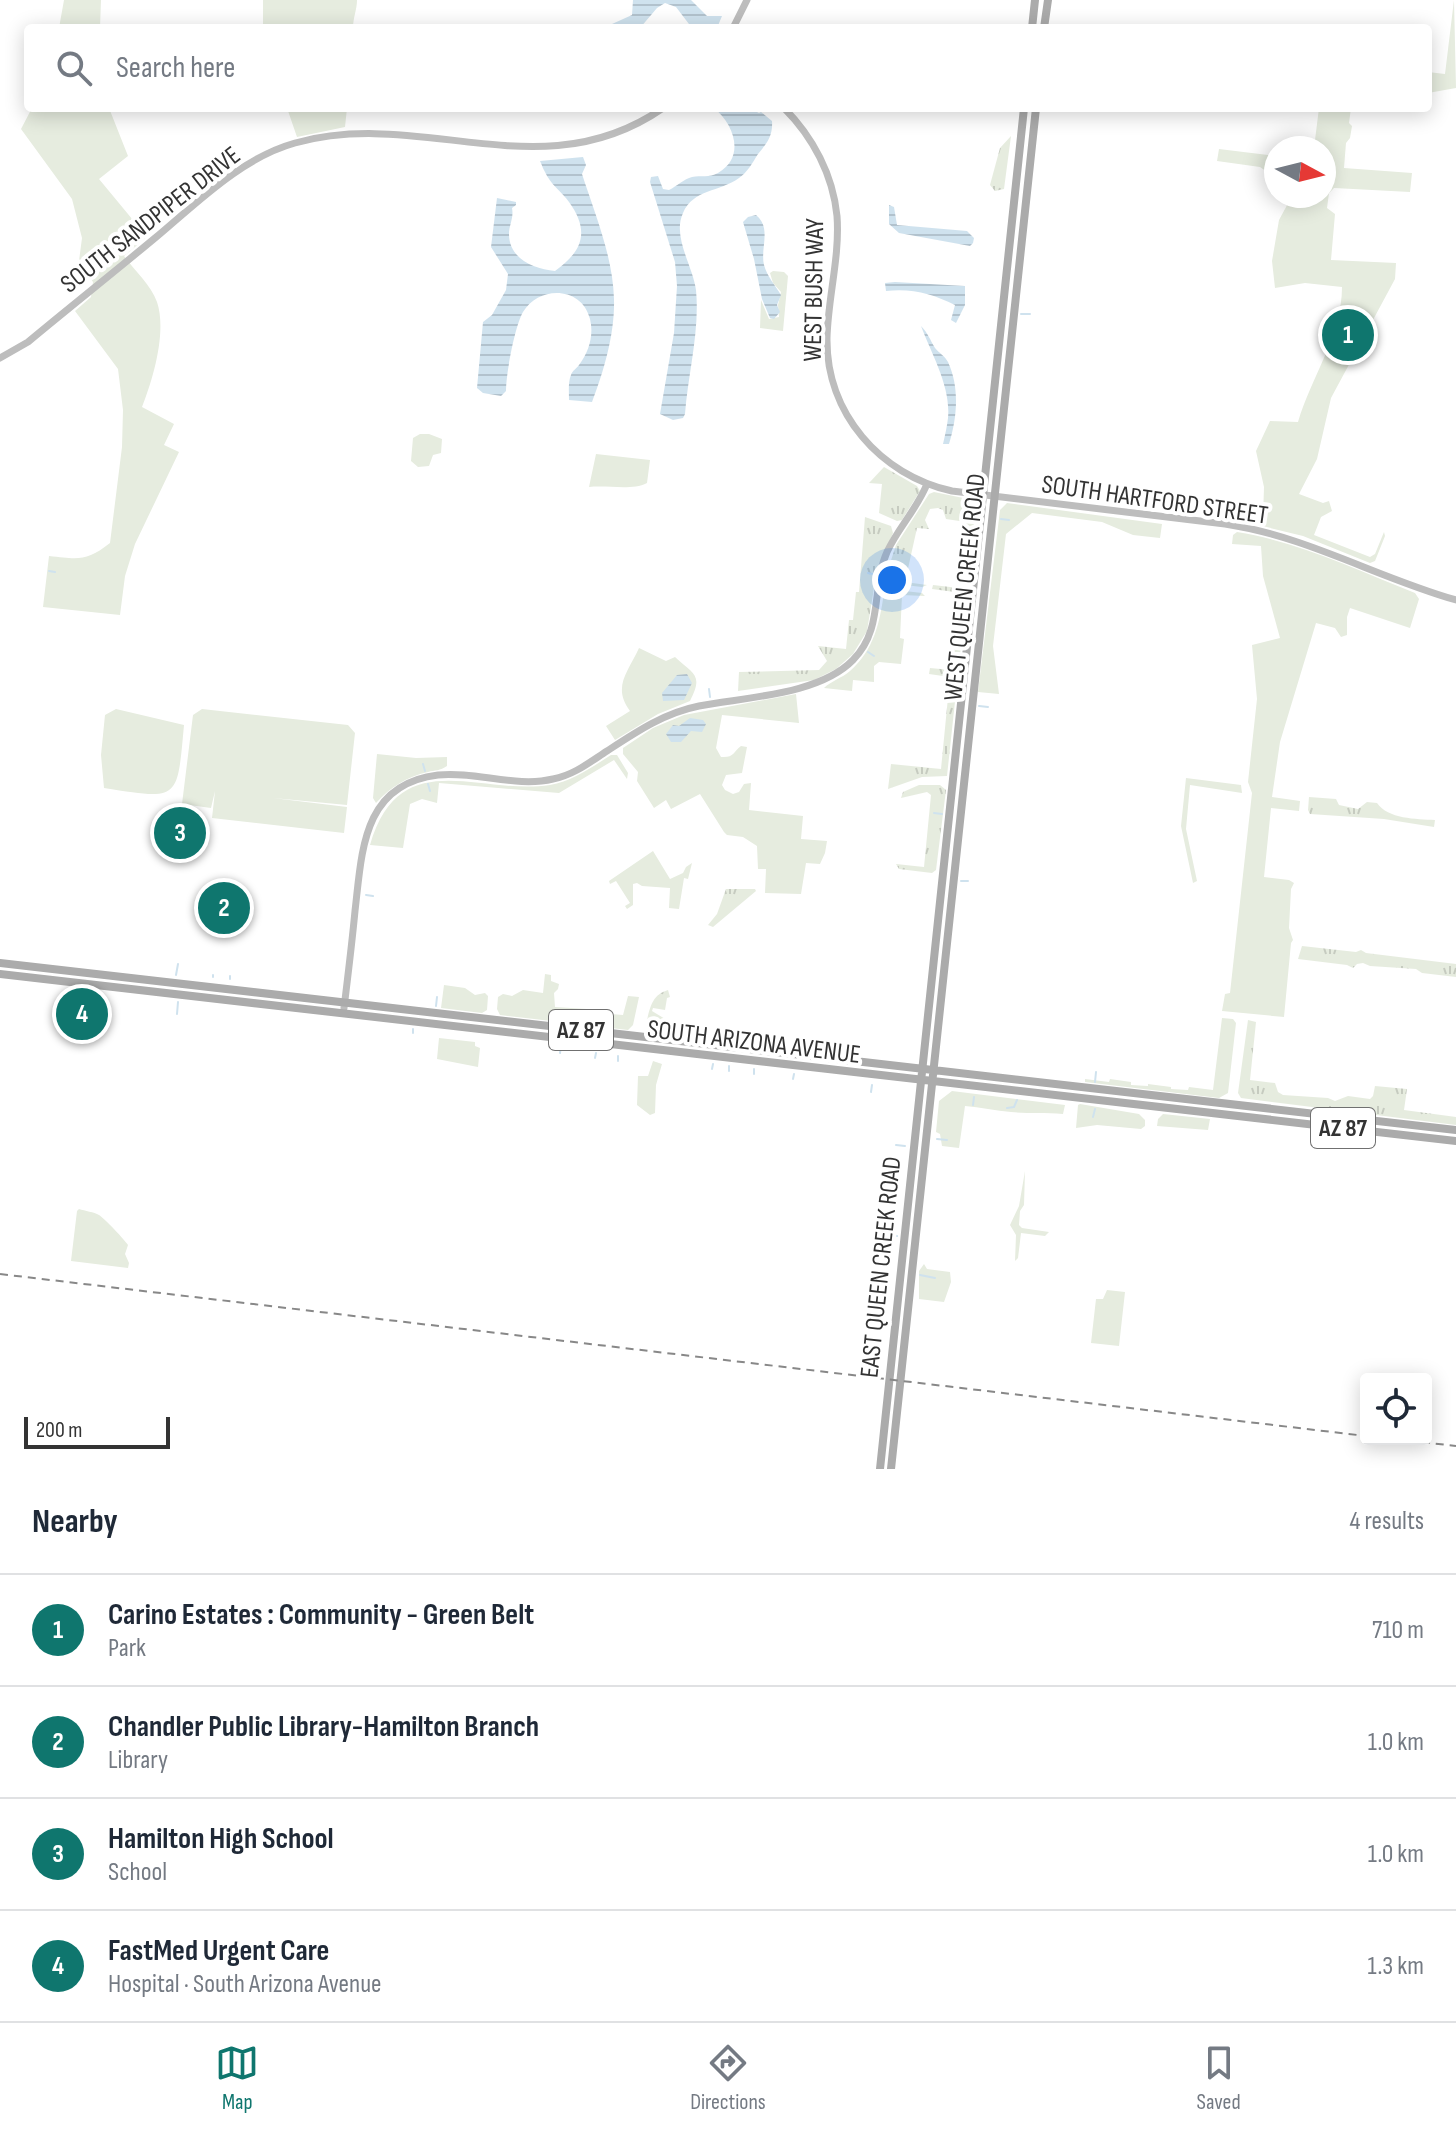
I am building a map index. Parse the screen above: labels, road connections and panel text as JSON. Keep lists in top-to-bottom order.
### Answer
{
  "streets": {
    "main road": [
      "WEST QUEEN CREEK ROAD",
      "AZ 87",
      "SOUTH ARIZONA AVENUE",
      "EAST QUEEN CREEK ROAD"
    ],
    "street": ["SOUTH SANDPIPER DRIVE", "WEST BUSH WAY", "SOUTH HARTFORD STREET"]
  },
  "crossings": [
    ["WEST BUSH WAY", "SOUTH HARTFORD STREET"],
    ["WEST BUSH WAY", "WEST QUEEN CREEK ROAD"],
    ["SOUTH HARTFORD STREET", "WEST QUEEN CREEK ROAD"],
    ["WEST QUEEN CREEK ROAD", "SOUTH ARIZONA AVENUE"],
    ["WEST QUEEN CREEK ROAD", "EAST QUEEN CREEK ROAD"],
    ["AZ 87", "SOUTH ARIZONA AVENUE"],
    ["SOUTH ARIZONA AVENUE", "EAST QUEEN CREEK ROAD"]
  ],
  "scale_bar": "200 m",
  "north": "right",
  "page": {
    "search": "Search here",
    "pins": [
      "1",
      "3",
      "2",
      "4"
    ],
    "scale": "200 m",
    "heading": ["Nearby", "4 results"],
    "list": [
      {
        "mark": "1",
        "name": "Carino Estates : Community - Green Belt",
        "note": "Park",
        "value": "710 m"
      },
      {
        "mark": "2",
        "name": "Chandler Public Library-Hamilton Branch",
        "note": "Library",
        "value": "1.0 km"
      },
      {
        "mark": "3",
        "name": "Hamilton High School",
        "note": "School",
        "value": "1.0 km"
      },
      {
        "mark": "4",
        "name": "FastMed Urgent Care",
        "note": "Hospital · South Arizona Avenue",
        "value": "1.3 km"
      }
    ],
    "nav": ["Map", "Directions", "Saved"]
  }
}
